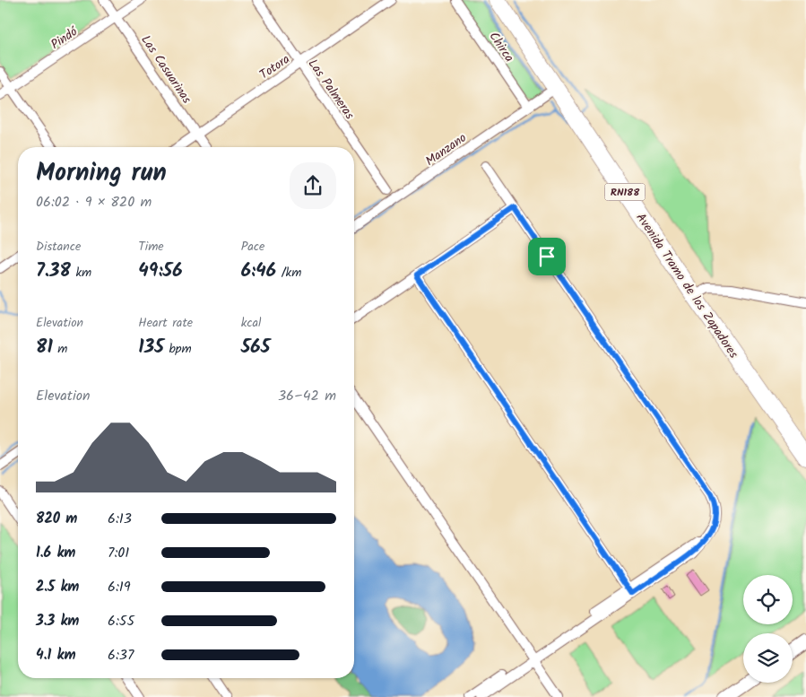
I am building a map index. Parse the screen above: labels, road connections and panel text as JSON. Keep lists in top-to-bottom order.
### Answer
{
  "streets": {
    "highway": ["RN188", "Avenida Tramo de los Zapadores"],
    "street": [
      "Pindó",
      "Chirca",
      "Totora",
      "Las Casuarinas",
      "Las Palmeras",
      "Manzano"
    ]
  },
  "crossings": [
    ["Pindó", "Las Casuarinas"],
    ["Chirca", "Manzano"],
    ["Totora", "Las Casuarinas"],
    ["Totora", "Las Palmeras"],
    ["Manzano", "Avenida Tramo de los Zapadores"]
  ],
  "page": {
    "heading": ["Morning run", "06:02 · 9 × 820 m"],
    "stats": [
      ["Distance", "7.38 km"],
      ["Time", "49:56"],
      ["Pace", "6:46 /km"],
      ["Elevation", "81 m"],
      ["Heart rate", "135 bpm"],
      ["kcal", "565"]
    ],
    "chart": ["Elevation", "36–42 m"],
    "list": [
      {
        "name": "820 m",
        "note": "6:13"
      },
      {
        "name": "1.6 km",
        "note": "7:01"
      },
      {
        "name": "2.5 km",
        "note": "6:19"
      },
      {
        "name": "3.3 km",
        "note": "6:55"
      },
      {
        "name": "4.1 km",
        "note": "6:37"
      }
    ]
  }
}
